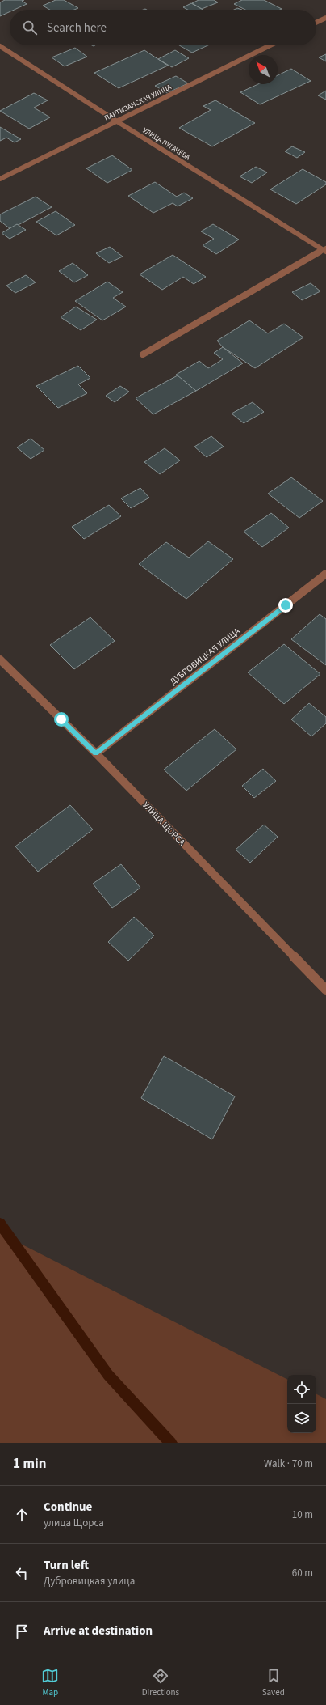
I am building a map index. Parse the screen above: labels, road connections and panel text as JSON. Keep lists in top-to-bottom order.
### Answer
{
  "streets": {
    "street": [
      "ПАРТИЗАНСКАЯ УЛИЦА",
      "УЛИЦА ПУГАЧЁВА",
      "ДУБРОВИЦКАЯ УЛИЦА",
      "УЛИЦА ЩОРСА"
    ]
  },
  "crossings": [
    ["ПАРТИЗАНСКАЯ УЛИЦА", "УЛИЦА ПУГАЧЁВА"],
    ["ДУБРОВИЦКАЯ УЛИЦА", "УЛИЦА ЩОРСА"]
  ],
  "north": "top left",
  "page": {
    "search": "Search here",
    "heading": ["1 min", "Walk · 70 m"],
    "list": [
      ["Continue", "улица Щорса", "10 m"],
      ["Turn left", "Дубровицкая улица", "60 m"],
      "Arrive at destination"
    ],
    "nav": ["Map", "Directions", "Saved"]
  }
}
